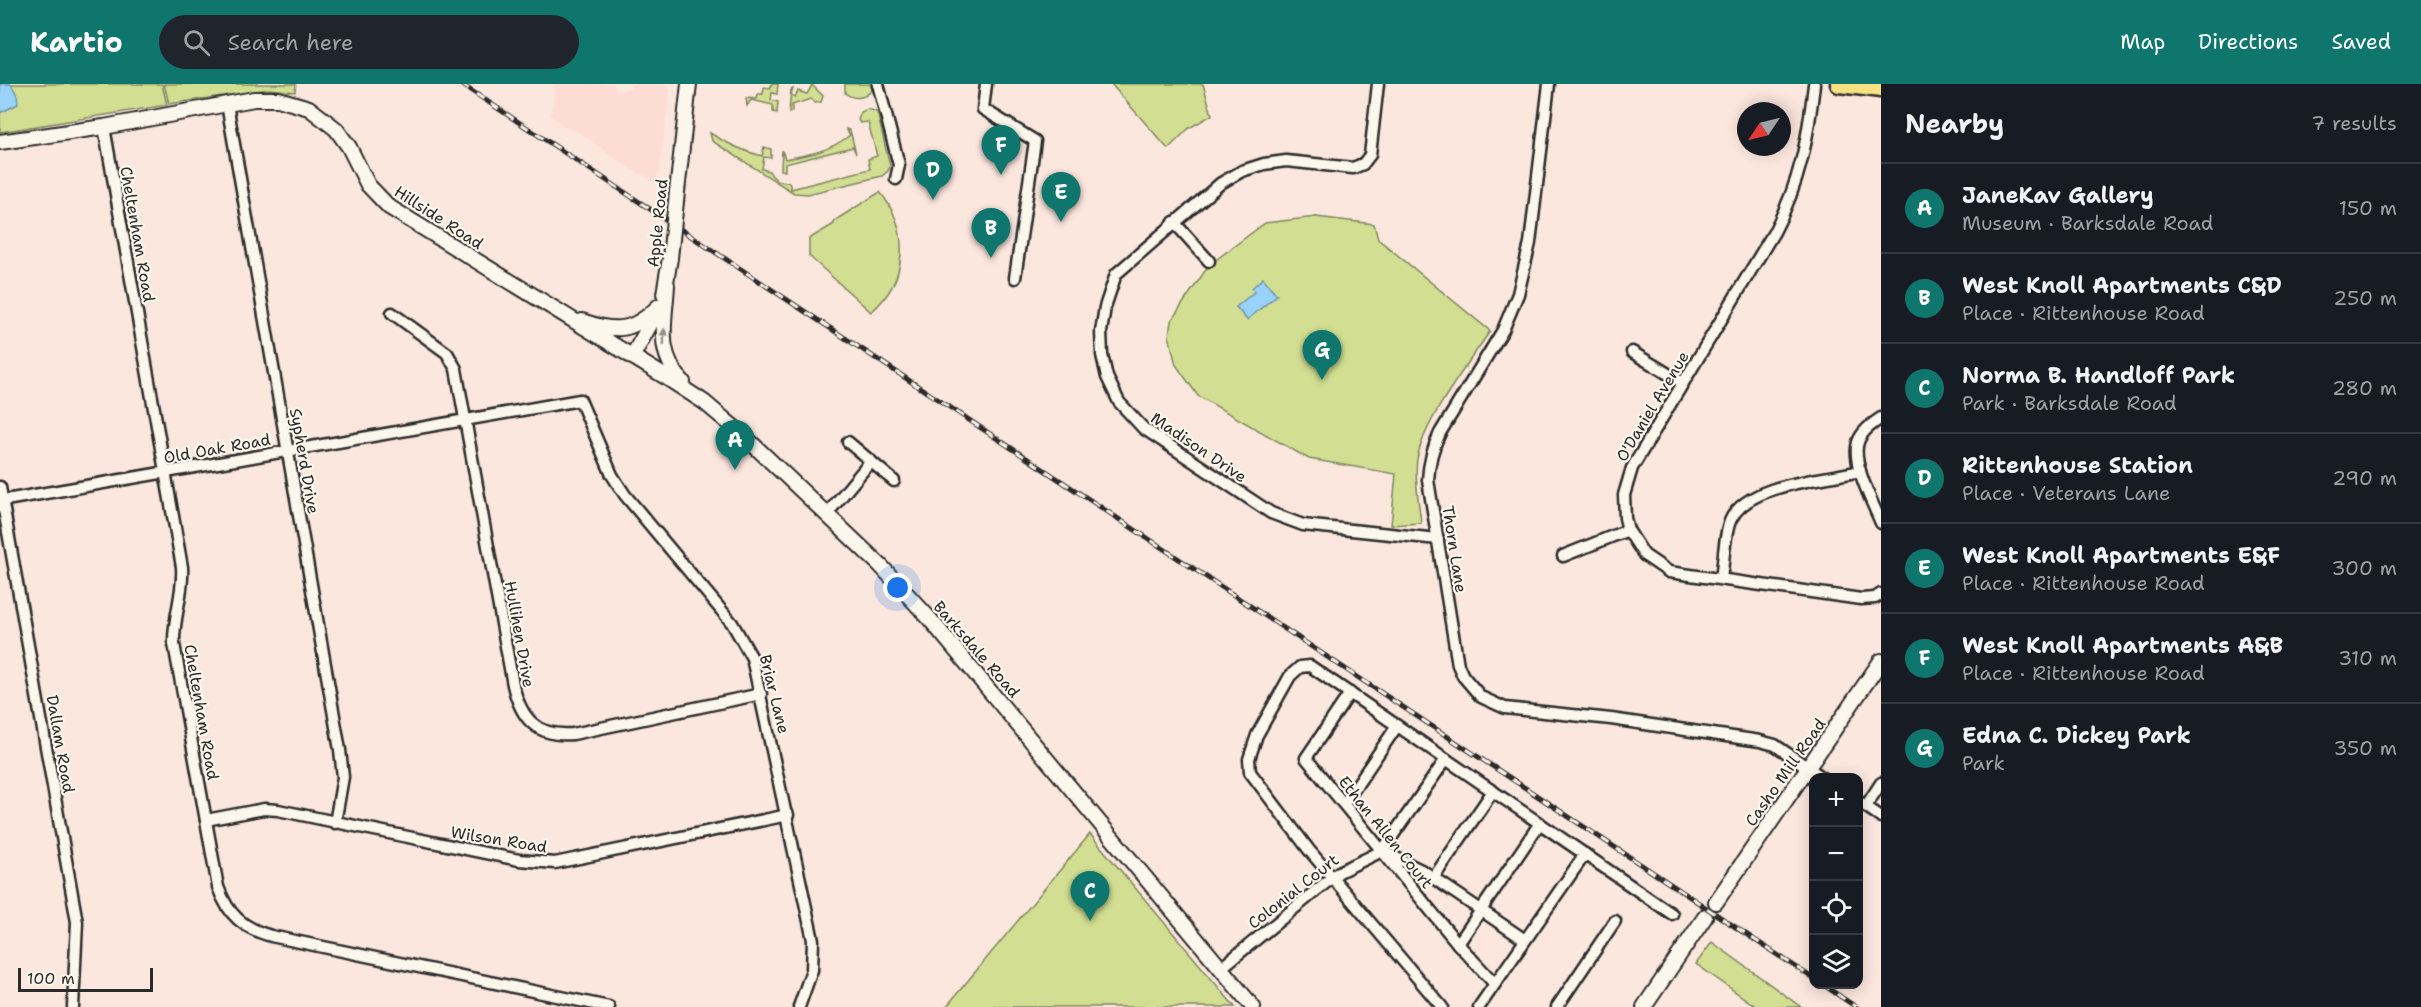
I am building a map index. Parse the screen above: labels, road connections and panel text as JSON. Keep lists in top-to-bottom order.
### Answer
{
  "streets": {
    "street": [
      "Hillside Road",
      "Apple Road",
      "Cheltenham Road",
      "O'Daniel Avenue",
      "Madison Drive",
      "Old Oak Road",
      "Sypherd Drive",
      "Thorn Lane",
      "Hullihen Drive",
      "Barksdale Road",
      "Briar Lane",
      "Dallam Road",
      "Casho Mill Road",
      "Ethan Allen Court",
      "Wilson Road",
      "Colonial Court"
    ]
  },
  "crossings": [
    ["Hillside Road", "Apple Road"],
    ["Hillside Road", "Cheltenham Road"],
    ["Hillside Road", "Sypherd Drive"],
    ["Hillside Road", "Barksdale Road"],
    ["Apple Road", "Barksdale Road"],
    ["Cheltenham Road", "Old Oak Road"],
    ["Cheltenham Road", "Wilson Road"],
    ["Madison Drive", "Thorn Lane"],
    ["Old Oak Road", "Sypherd Drive"],
    ["Old Oak Road", "Hullihen Drive"],
    ["Old Oak Road", "Briar Lane"],
    ["Old Oak Road", "Dallam Road"],
    ["Sypherd Drive", "Wilson Road"],
    ["Thorn Lane", "Casho Mill Road"],
    ["Hullihen Drive", "Briar Lane"],
    ["Barksdale Road", "Colonial Court"],
    ["Briar Lane", "Wilson Road"],
    ["Ethan Allen Court", "Colonial Court"]
  ],
  "scale_bar": "100 m",
  "north": "bottom left",
  "page": {
    "header": "Kartio",
    "search": "Search here",
    "nav": ["Map", "Directions", "Saved"],
    "heading": ["Nearby", "7 results"],
    "pins": [
      "F",
      "D",
      "E",
      "B",
      "G",
      "A",
      "C"
    ],
    "list": [
      {
        "mark": "A",
        "name": "JaneKav Gallery",
        "note": "Museum · Barksdale Road",
        "value": "150 m"
      },
      {
        "mark": "B",
        "name": "West Knoll Apartments C&D",
        "note": "Place · Rittenhouse Road",
        "value": "250 m"
      },
      {
        "mark": "C",
        "name": "Norma B. Handloff Park",
        "note": "Park · Barksdale Road",
        "value": "280 m"
      },
      {
        "mark": "D",
        "name": "Rittenhouse Station",
        "note": "Place · Veterans Lane",
        "value": "290 m"
      },
      {
        "mark": "E",
        "name": "West Knoll Apartments E&F",
        "note": "Place · Rittenhouse Road",
        "value": "300 m"
      },
      {
        "mark": "F",
        "name": "West Knoll Apartments A&B",
        "note": "Place · Rittenhouse Road",
        "value": "310 m"
      },
      {
        "mark": "G",
        "name": "Edna C. Dickey Park",
        "note": "Park",
        "value": "350 m"
      }
    ],
    "map_buttons": ["+", "−"],
    "scale": "100 m"
  }
}
